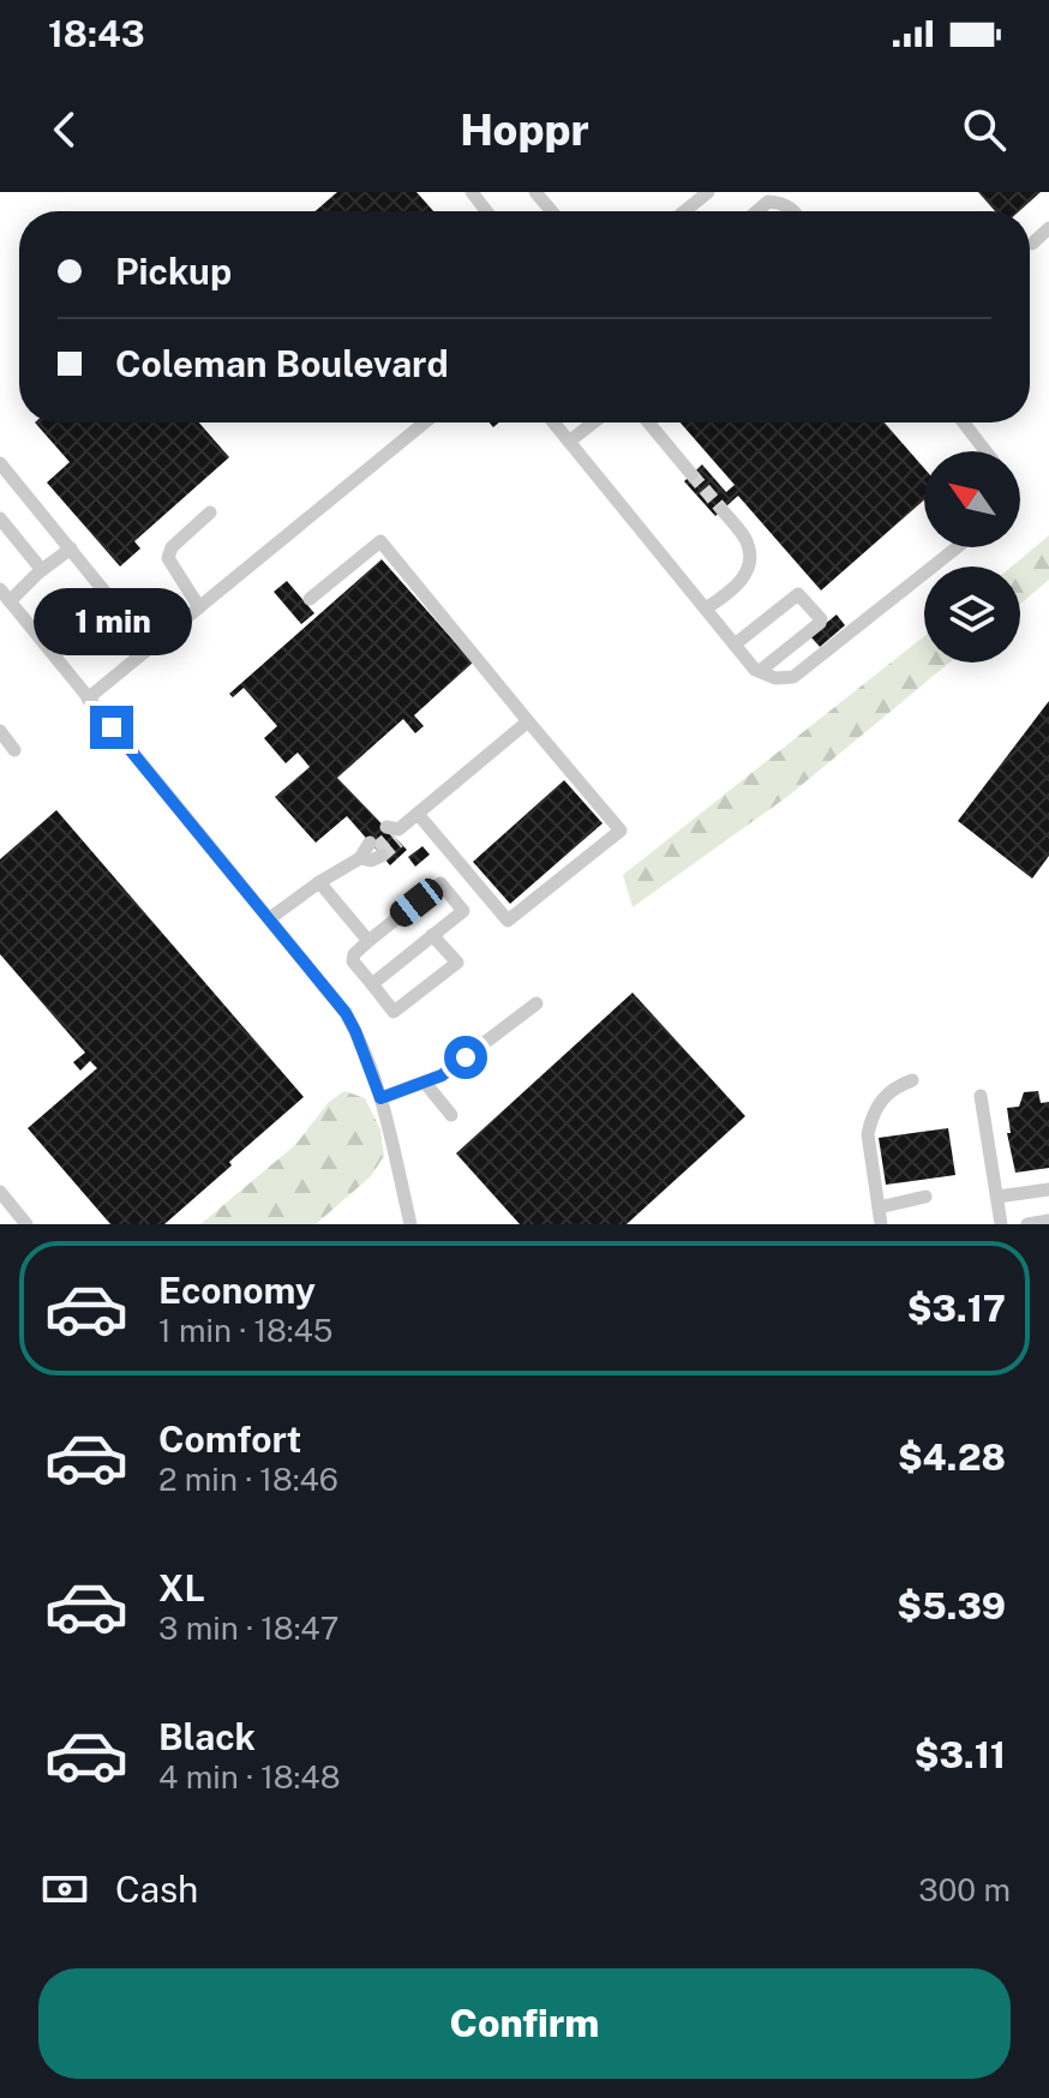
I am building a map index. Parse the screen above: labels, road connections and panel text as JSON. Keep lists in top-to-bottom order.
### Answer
{
  "north": "top left",
  "page": {
    "status": "18:43",
    "header": "Hoppr",
    "banner": ["Pickup", "Coleman Boulevard"],
    "bubble": "1 min",
    "list": [
      {
        "name": "Economy",
        "note": "1 min · 18:45",
        "value": "$3.17"
      },
      {
        "name": "Comfort",
        "note": "2 min · 18:46",
        "value": "$4.28"
      },
      {
        "name": "XL",
        "note": "3 min · 18:47",
        "value": "$5.39"
      },
      {
        "name": "Black",
        "note": "4 min · 18:48",
        "value": "$3.11"
      }
    ],
    "pay": ["Cash", "300 m"],
    "buttons": "Confirm"
  }
}
